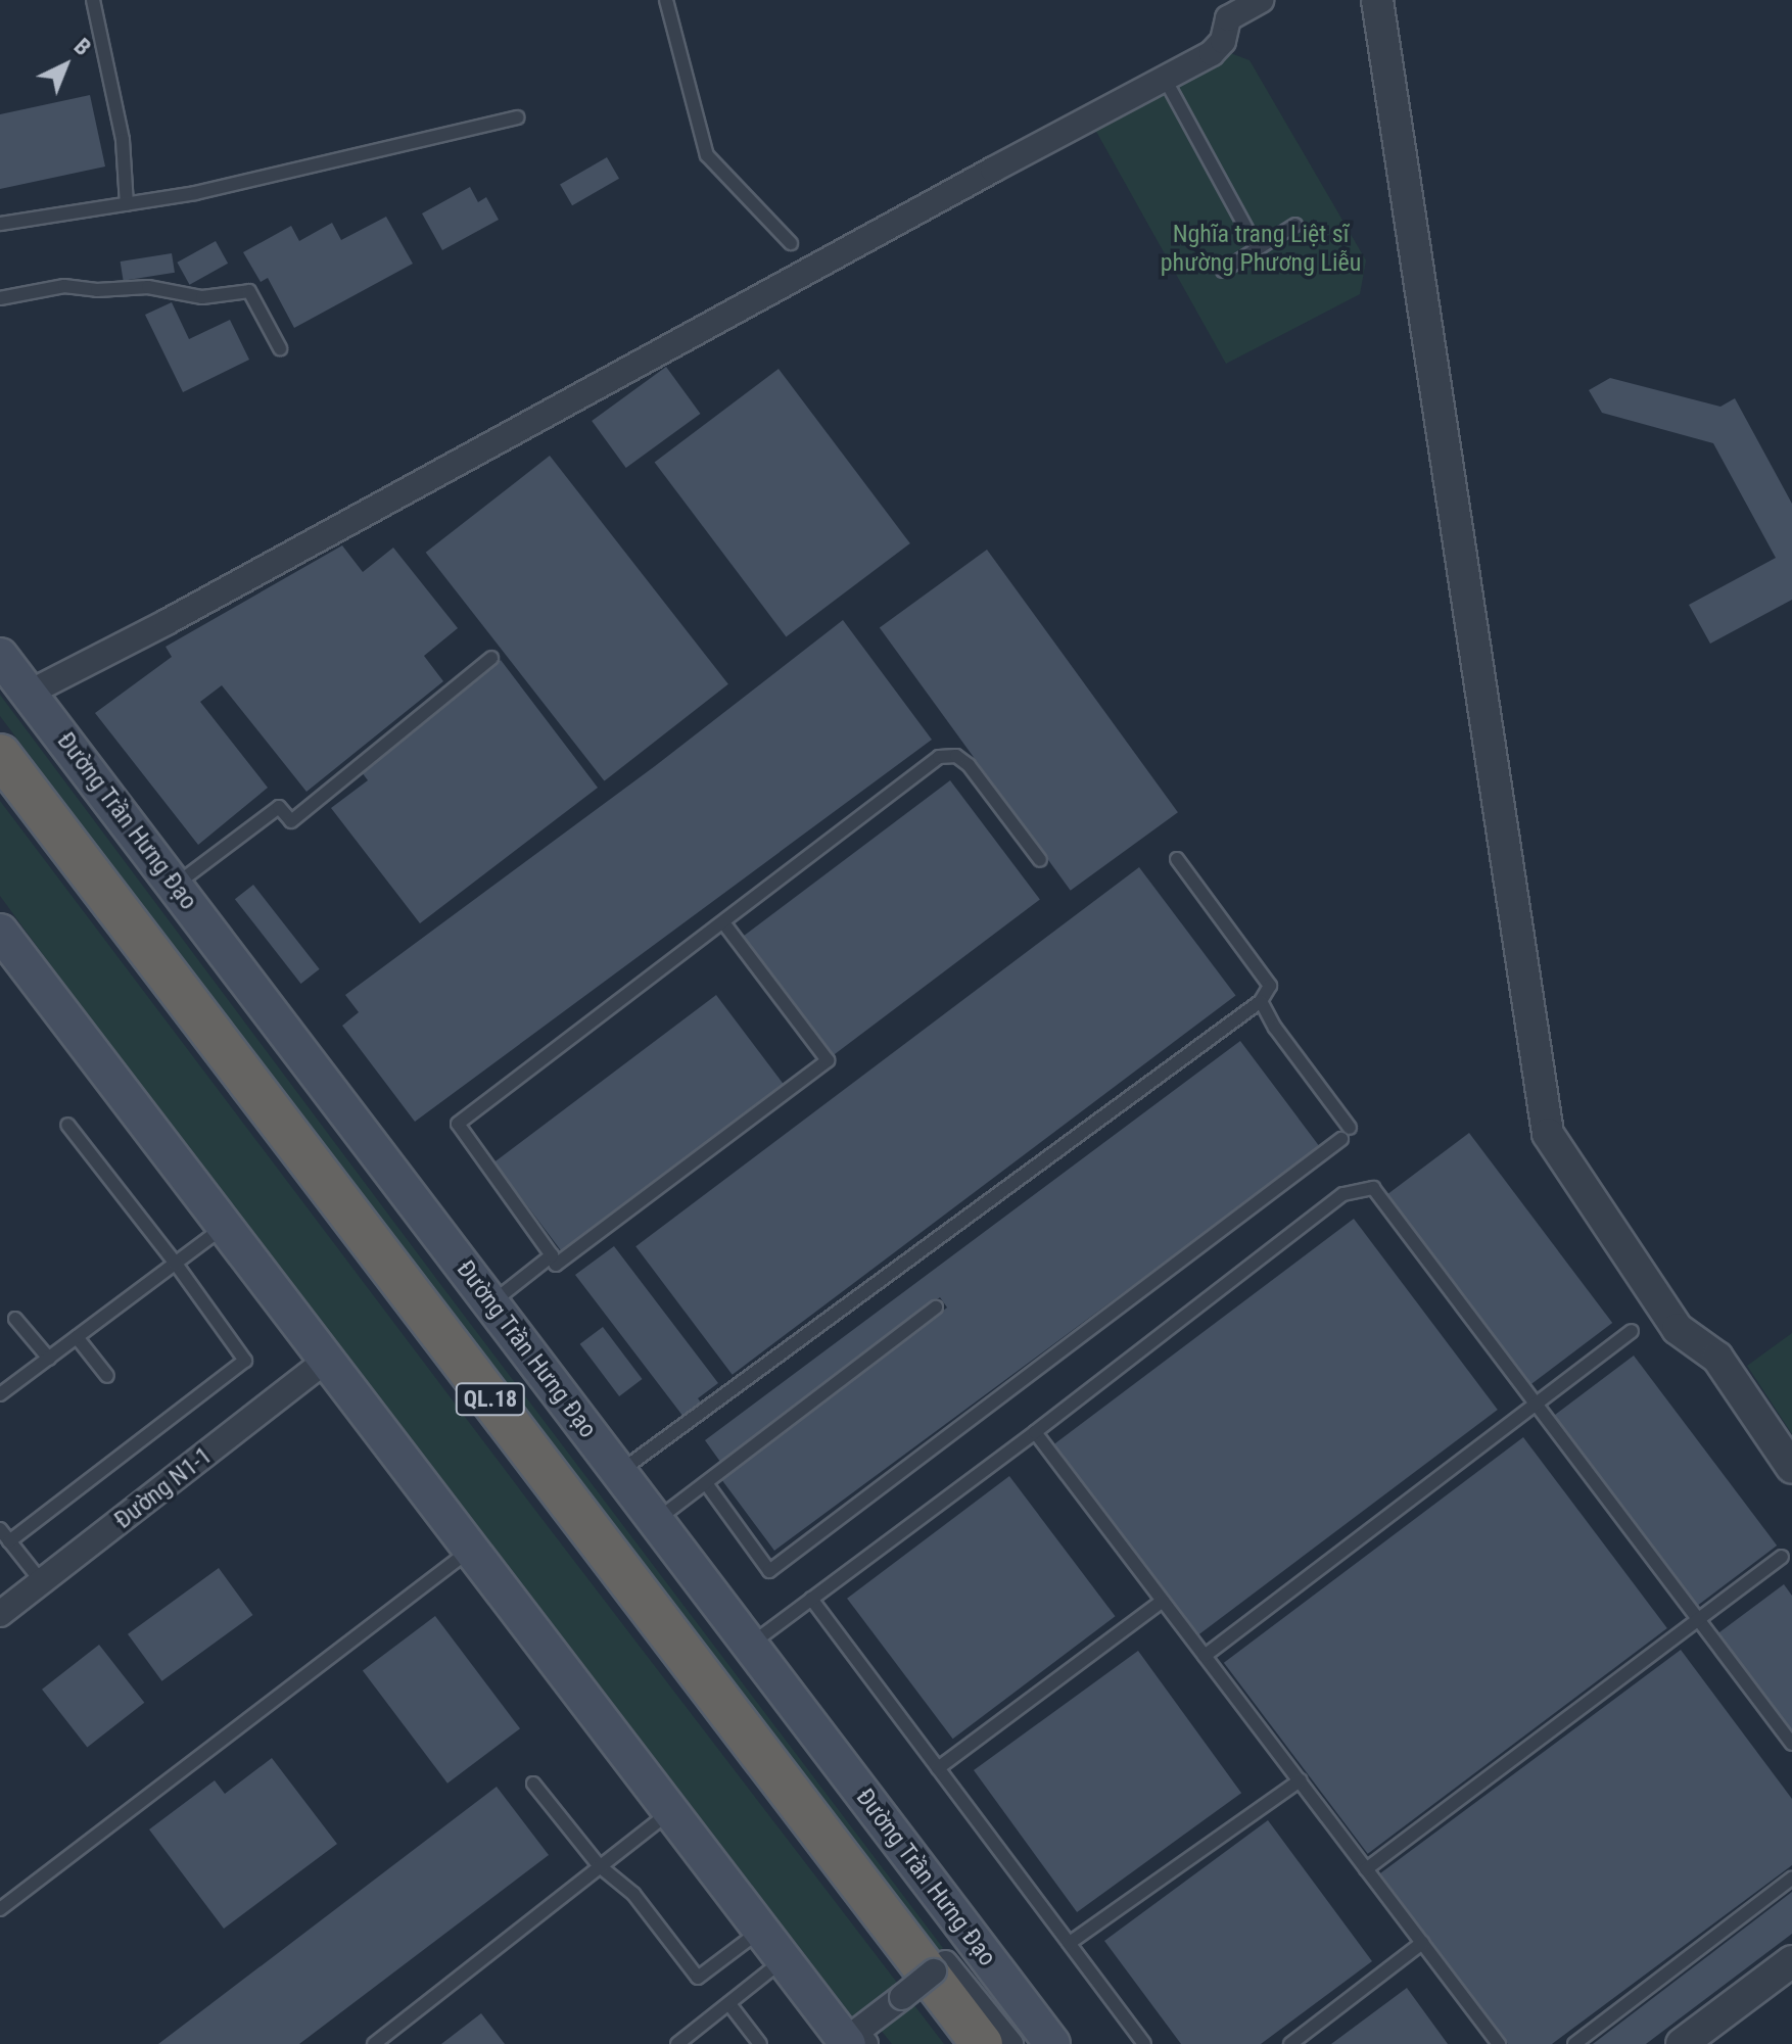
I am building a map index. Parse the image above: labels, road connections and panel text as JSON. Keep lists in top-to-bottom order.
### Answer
{
  "streets": {
    "highway": ["QL.18"],
    "main road": ["Đường Trần Hưng Đạo"],
    "street": ["Đường N1-1"]
  },
  "parks": ["Nghĩa trang Liệt sĩ phường Phương Liễu"],
  "north": "top right"
}
